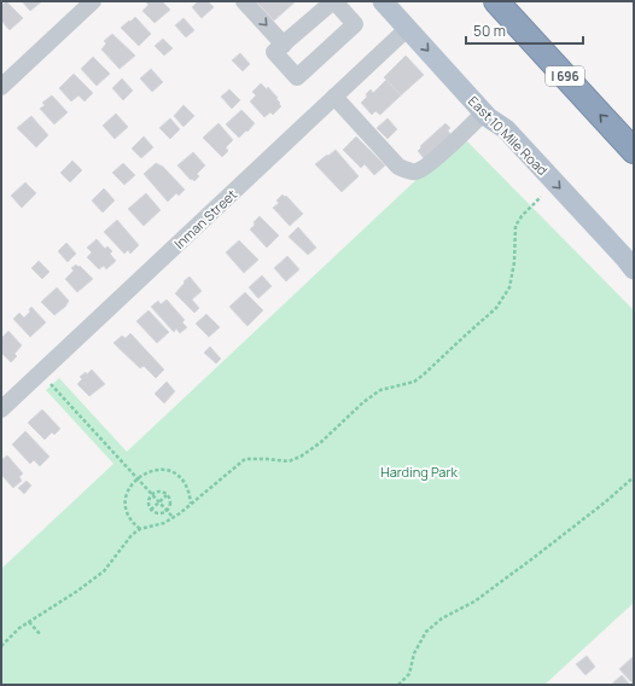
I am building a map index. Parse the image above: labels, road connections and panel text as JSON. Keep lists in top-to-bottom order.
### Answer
{
  "streets": {
    "highway": ["I 696"],
    "main road": ["East 10 Mile Road"],
    "street": ["Inman Street"]
  },
  "crossings": [
    ["East 10 Mile Road", "Inman Street"]
  ],
  "one_way": ["East 10 Mile Road"],
  "parks": ["Harding Park"],
  "scale_bar": "50 m"
}
